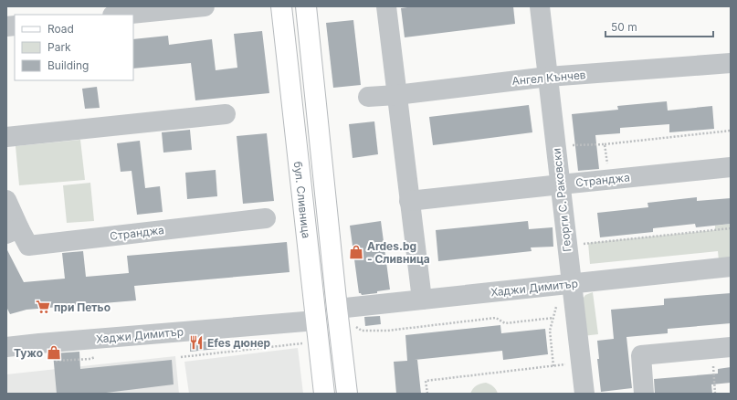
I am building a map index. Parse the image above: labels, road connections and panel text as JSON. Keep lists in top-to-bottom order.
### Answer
{
  "streets": {
    "main road": ["бул. Сливница"],
    "street": [
      "Ангел Кънчев",
      "Странджа",
      "Георги С. Раковски",
      "Хаджи Димитър"
    ]
  },
  "crossings": [
    ["Ангел Кънчев", "Георги С. Раковски"],
    ["Странджа", "Георги С. Раковски"],
    ["бул. Сливница", "Хаджи Димитър"],
    ["Георги С. Раковски", "Хаджи Димитър"]
  ],
  "places": {
    "shop": ["Ardes.bg - Сливница", "Тужо"],
    "supermarket": ["при Петьо"],
    "restaurant": ["Efes дюнер"]
  },
  "legend": ["Road", "Park", "Building"],
  "scale_bar": "50 m"
}
